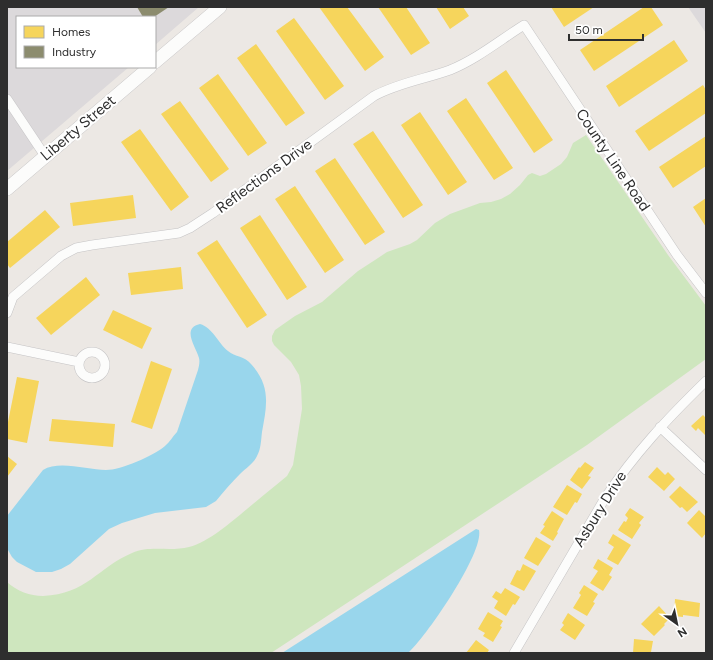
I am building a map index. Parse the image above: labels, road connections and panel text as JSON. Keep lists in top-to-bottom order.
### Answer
{
  "streets": {
    "street": [
      "Liberty Street",
      "County Line Road",
      "Reflections Drive",
      "Asbury Drive"
    ]
  },
  "crossings": [
    ["County Line Road", "Reflections Drive"]
  ],
  "legend": ["Homes", "Industry"],
  "scale_bar": "50 m",
  "north": "bottom right"
}
